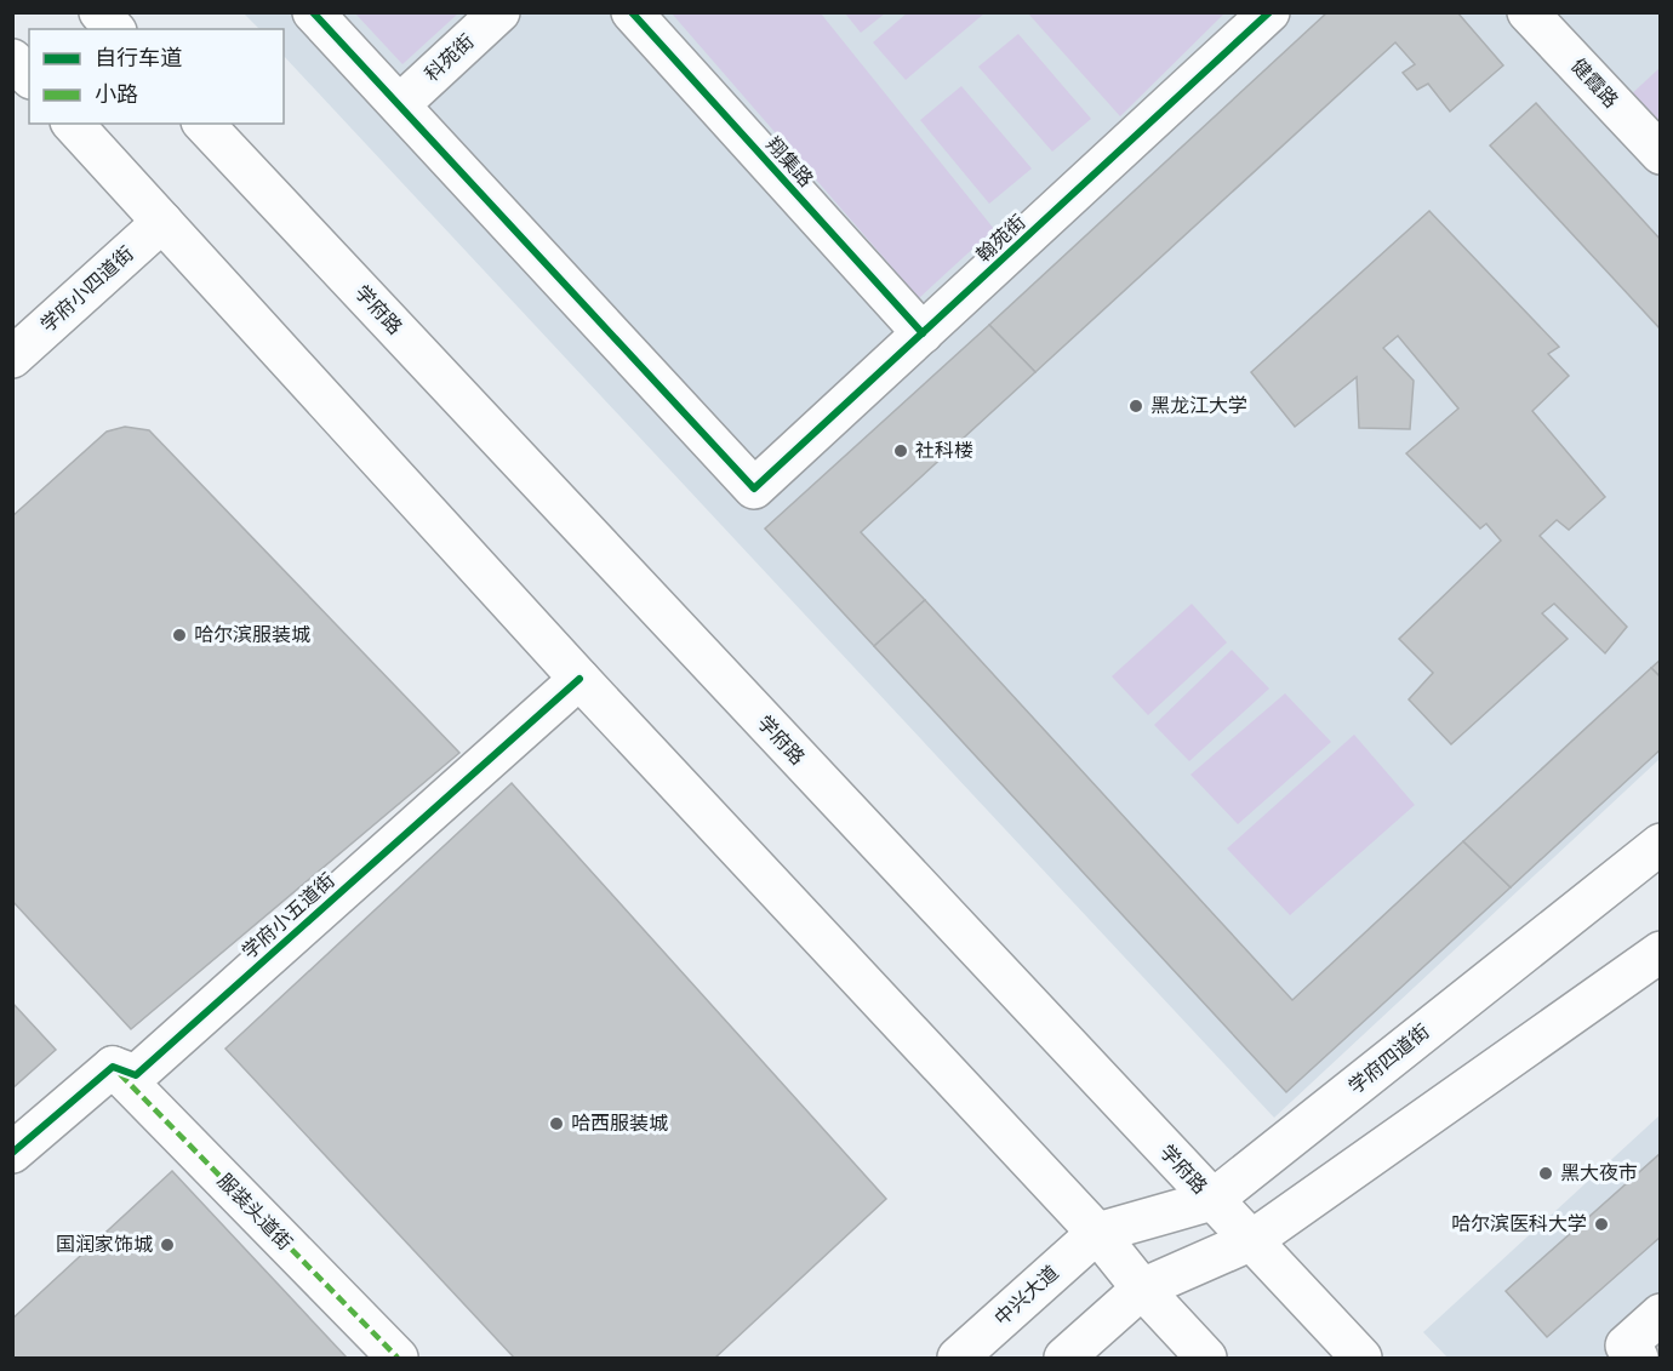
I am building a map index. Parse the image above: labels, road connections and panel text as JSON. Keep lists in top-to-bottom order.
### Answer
{
  "streets": {
    "main road": [
      "科苑街",
      "健霞路",
      "翔集路",
      "翰苑街",
      "学府小四道街",
      "学府路",
      "学府小五道街",
      "学府四道街",
      "服装头道街",
      "中兴大道"
    ]
  },
  "crossings": [
    ["科苑街", "翰苑街"],
    ["翔集路", "翰苑街"],
    ["学府路", "学府四道街"],
    ["学府小五道街", "服装头道街"],
    ["学府四道街", "中兴大道"]
  ],
  "places": [
    "黑龙江大学",
    "社科楼",
    "哈尔滨服装城",
    "哈西服装城",
    "黑大夜市",
    "哈尔滨医科大学",
    "国润家饰城"
  ],
  "legend": ["自行车道", "小路"]
}
